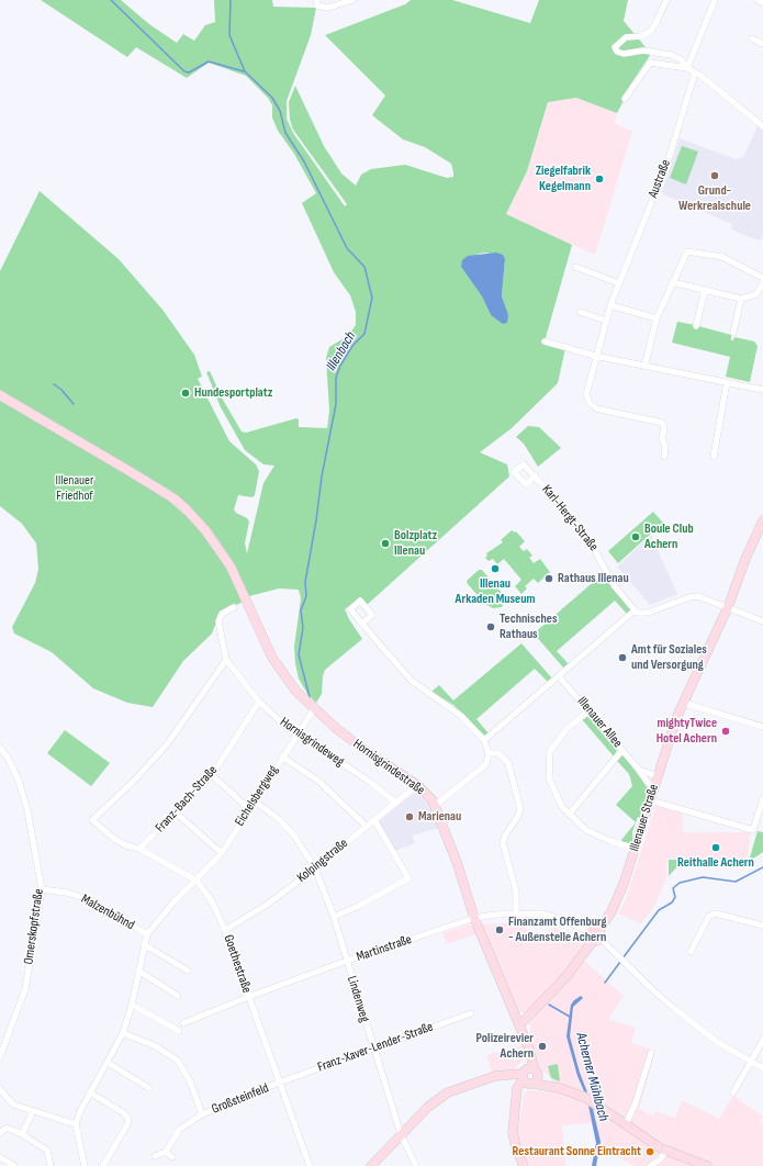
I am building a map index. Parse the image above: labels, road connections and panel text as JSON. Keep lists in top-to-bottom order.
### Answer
{
  "streets": {
    "main road": ["Hornisgrindestraße", "Illenauer Straße"],
    "street": [
      "Austraße",
      "Karl-Hergt-Straße",
      "Illenauer Allee",
      "Hornisgrindeweg",
      "Eichelsbergweg",
      "Franz-Bach-Straße",
      "Kolpingstraße",
      "Malzenbühnd",
      "Omerskopfstraße",
      "Martinstraße",
      "Goethestraße",
      "Lindenweg",
      "Franz-Xaver-Lender-Straße",
      "Großsteinfeld"
    ]
  },
  "crossings": [
    ["Illenauer Allee", "Illenauer Straße"],
    ["Hornisgrindeweg", "Eichelsbergweg"],
    ["Hornisgrindeweg", "Franz-Bach-Straße"],
    ["Hornisgrindeweg", "Kolpingstraße"],
    ["Hornisgrindeweg", "Goethestraße"],
    ["Hornisgrindestraße", "Eichelsbergweg"],
    ["Hornisgrindestraße", "Illenauer Straße"],
    ["Hornisgrindestraße", "Kolpingstraße"],
    ["Hornisgrindestraße", "Martinstraße"],
    ["Eichelsbergweg", "Malzenbühnd"],
    ["Eichelsbergweg", "Goethestraße"],
    ["Eichelsbergweg", "Lindenweg"],
    ["Franz-Bach-Straße", "Goethestraße"],
    ["Illenauer Straße", "Martinstraße"],
    ["Kolpingstraße", "Goethestraße"],
    ["Kolpingstraße", "Lindenweg"],
    ["Malzenbühnd", "Omerskopfstraße"],
    ["Martinstraße", "Goethestraße"],
    ["Martinstraße", "Lindenweg"],
    ["Goethestraße", "Franz-Xaver-Lender-Straße"],
    ["Goethestraße", "Großsteinfeld"],
    ["Lindenweg", "Franz-Xaver-Lender-Straße"],
    ["Franz-Xaver-Lender-Straße", "Großsteinfeld"]
  ],
  "water": ["Illenbach", "Acherner Mühlbach"],
  "parks": ["Illenauer Friedhof"],
  "places": [
    "Grund- Werkrealschule",
    "Ziegelfabrik Kegelmann",
    "Hundesportplatz",
    "Boule Club Achern",
    "Bolzplatz Illenau",
    "Illenau Arkaden Museum",
    "Rathaus Illenau",
    "Technisches Rathaus",
    "Amt für Soziales und Versorgung",
    "mightyTwice Hotel Achern",
    "Marienau",
    "Reithalle Achern",
    "Finanzamt Offenburg - Außenstelle Achern",
    "Polizeirevier Achern",
    "Restaurant Sonne Eintracht"
  ]
}
